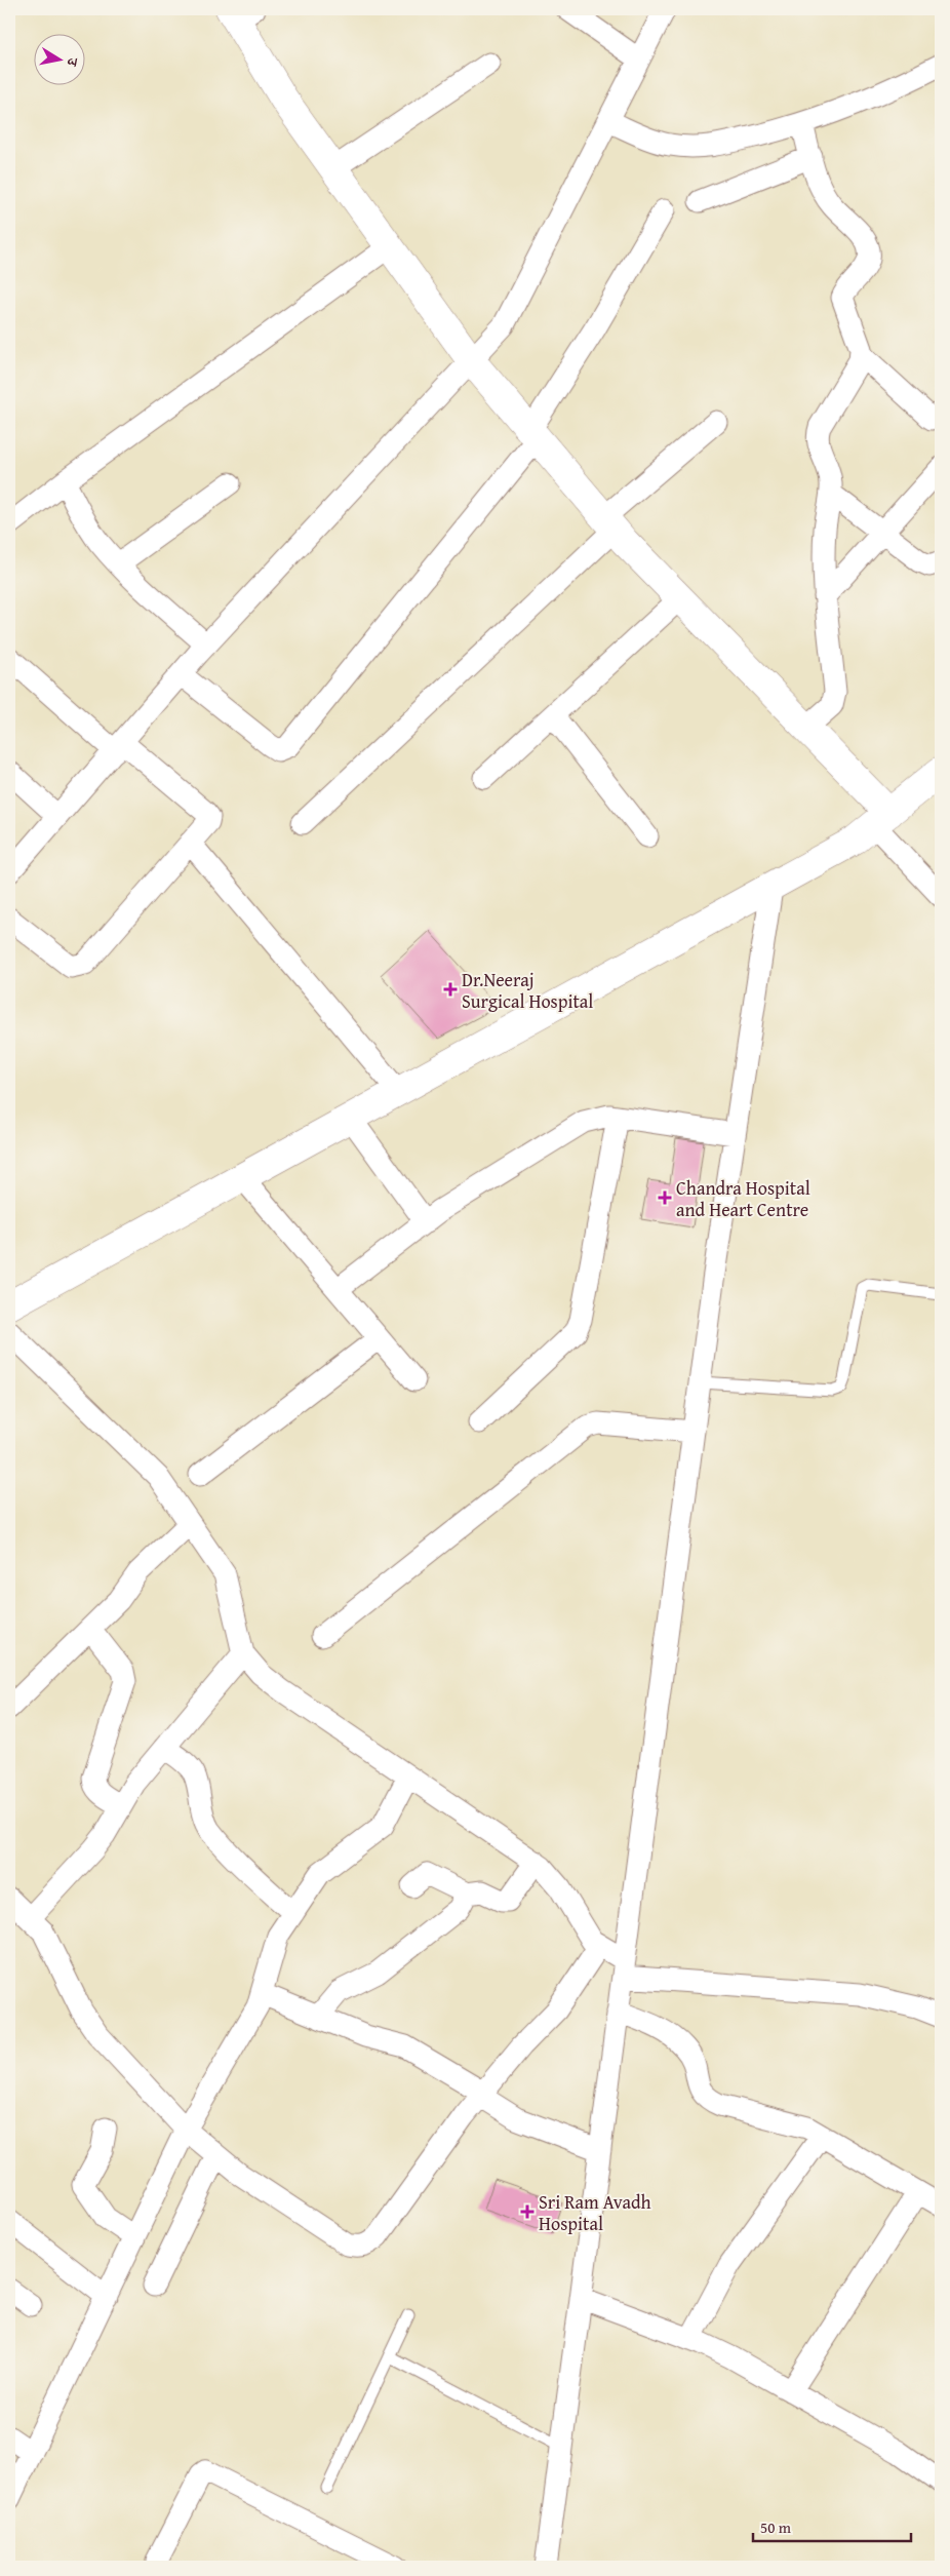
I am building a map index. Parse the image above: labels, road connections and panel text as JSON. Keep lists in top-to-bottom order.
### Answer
{
  "places": {
    "health": ["Dr.Neeraj Surgical Hospital", "Chandra Hospital and Heart Centre", "Sri Ram Avadh Hospital"]
  },
  "scale_bar": "50 m",
  "north": "right"
}
